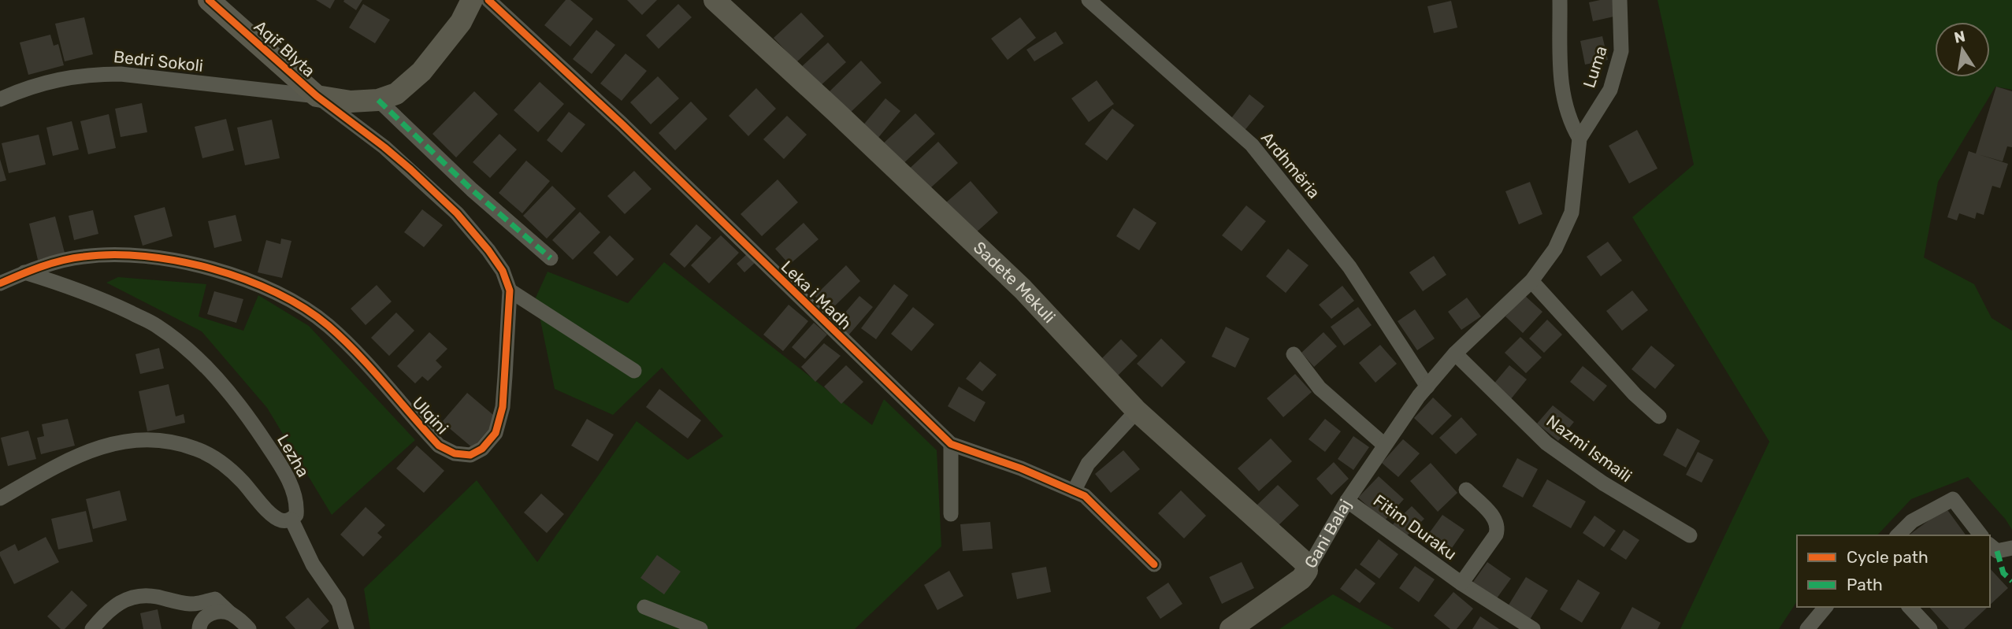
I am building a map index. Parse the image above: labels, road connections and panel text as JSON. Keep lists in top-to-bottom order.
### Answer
{
  "streets": {
    "street": [
      "Aqif Blyta",
      "Bedri Sokoli",
      "Luma",
      "Ardhmëria",
      "Sadete Mekuli",
      "Leka i Madh",
      "Ulqini",
      "Nazmi Ismaili",
      "Lezha",
      "Fitim Duraku",
      "Gani Balaj"
    ]
  },
  "crossings": [
    ["Aqif Blyta", "Bedri Sokoli"],
    ["Aqif Blyta", "Ulqini"],
    ["Bedri Sokoli", "Ulqini"],
    ["Luma", "Gani Balaj"],
    ["Ardhmëria", "Gani Balaj"],
    ["Sadete Mekuli", "Gani Balaj"],
    ["Ulqini", "Lezha"],
    ["Nazmi Ismaili", "Gani Balaj"],
    ["Fitim Duraku", "Gani Balaj"]
  ],
  "legend": ["Cycle path", "Path"],
  "north": "top"
}
